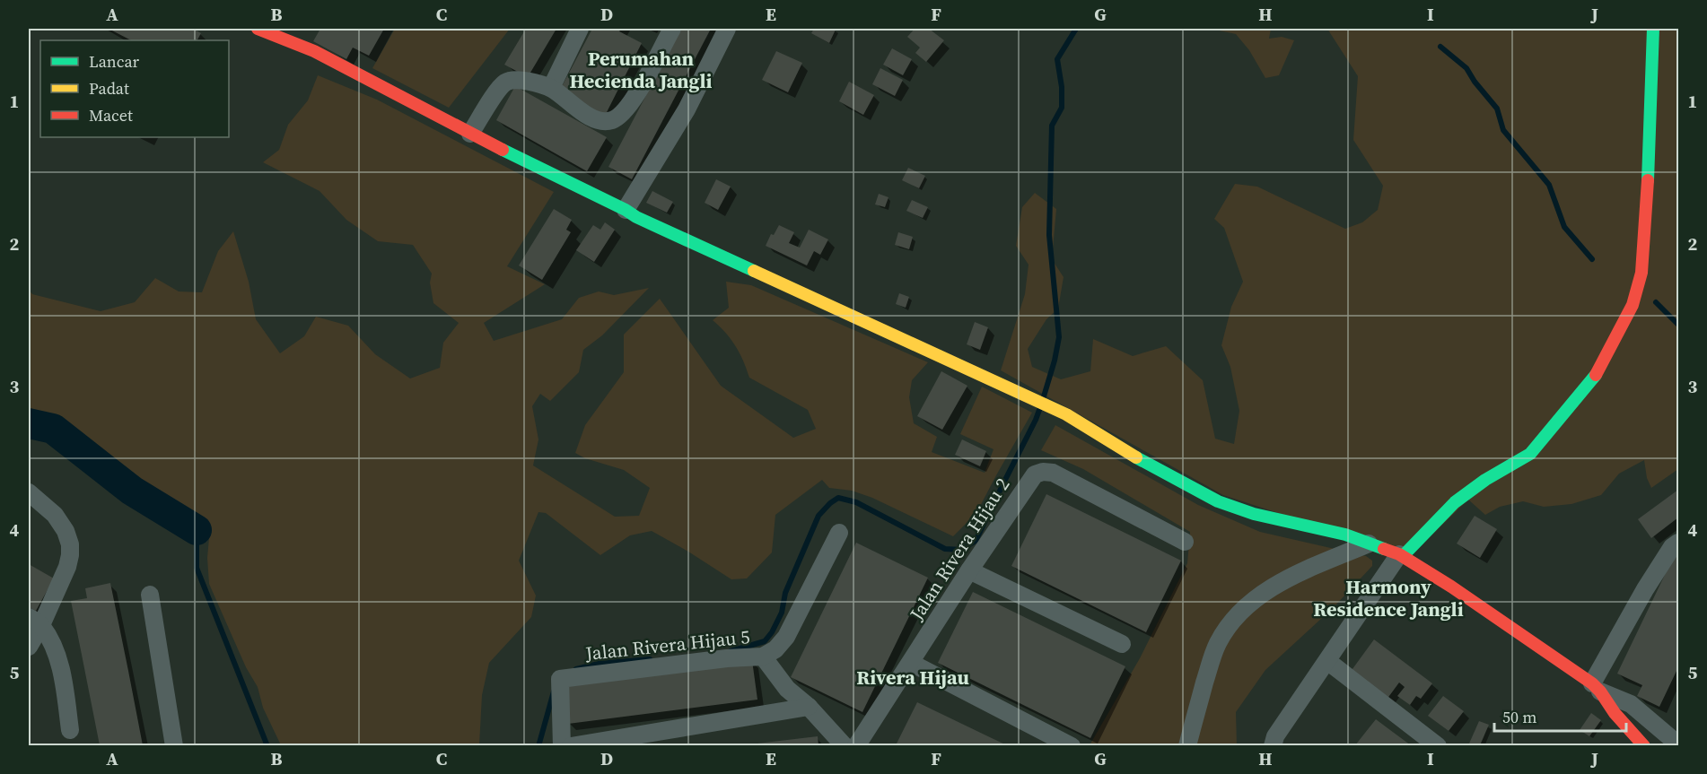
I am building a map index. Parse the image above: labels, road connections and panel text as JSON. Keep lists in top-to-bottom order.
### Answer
{
  "streets": {
    "street": ["Jalan Rivera Hijau 2", "Jalan Rivera Hijau 5"]
  },
  "districts": ["Perumahan Hecienda Jangli", "Harmony Residence Jangli", "Rivera Hijau"],
  "legend": ["Lancar", "Padat", "Macet"],
  "scale_bar": "50 m",
  "grid": {
    "columns": [
      "A",
      "B",
      "C",
      "D",
      "E",
      "F",
      "G",
      "H",
      "I",
      "J"
    ],
    "rows": [
      "1",
      "2",
      "3",
      "4",
      "5"
    ]
  }
}
